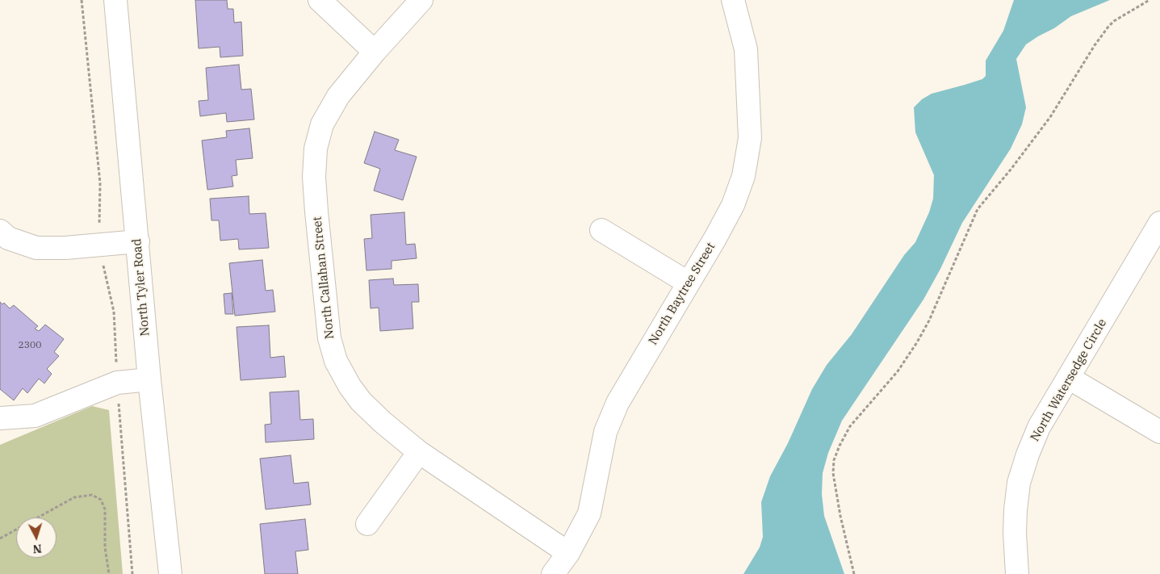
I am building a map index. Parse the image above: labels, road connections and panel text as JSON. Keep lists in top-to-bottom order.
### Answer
{
  "streets": {
    "street": [
      "North Callahan Street",
      "North Tyler Road",
      "North Baytree Street",
      "North Watersedge Circle"
    ]
  },
  "crossings": [
    ["North Callahan Street", "North Baytree Street"]
  ],
  "house_numbers": ["2300"],
  "north": "bottom"
}
